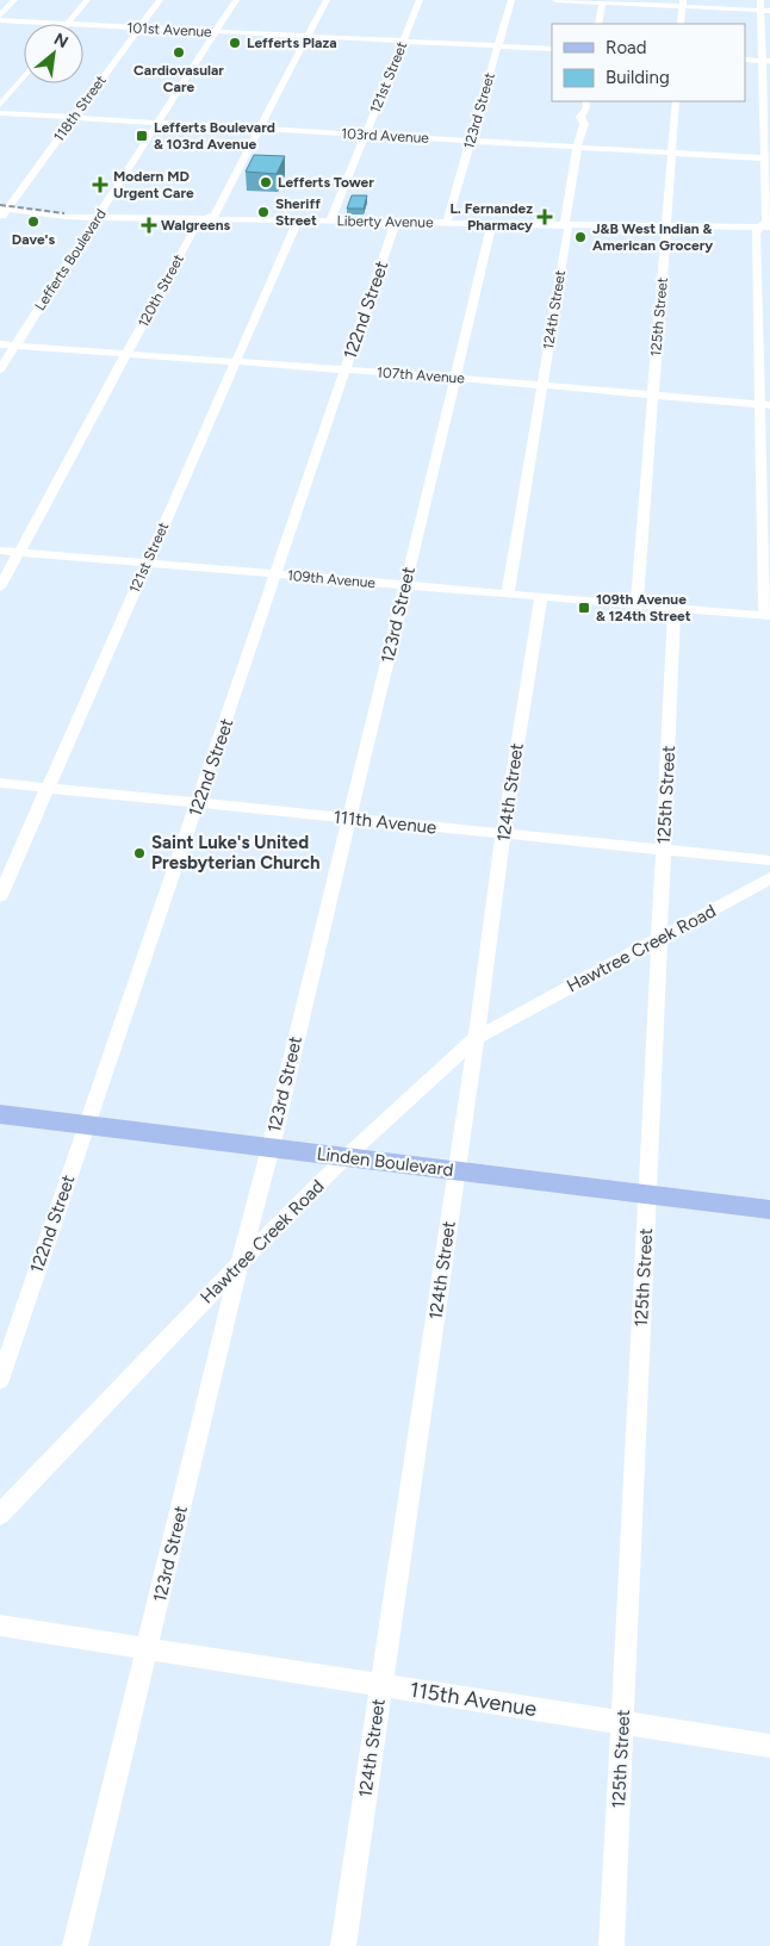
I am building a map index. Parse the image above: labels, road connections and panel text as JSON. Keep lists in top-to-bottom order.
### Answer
{
  "streets": {
    "main road": ["Linden Boulevard"],
    "street": [
      "101st Avenue",
      "121st Street",
      "118th Street",
      "123rd Street",
      "103rd Avenue",
      "Liberty Avenue",
      "Lefferts Boulevard",
      "120th Street",
      "122nd Street",
      "124th Street",
      "125th Street",
      "107th Avenue",
      "109th Avenue",
      "111th Avenue",
      "Hawtree Creek Road",
      "115th Avenue"
    ]
  },
  "crossings": [
    ["101st Avenue", "121st Street"],
    ["101st Avenue", "118th Street"],
    ["101st Avenue", "123rd Street"],
    ["101st Avenue", "Lefferts Boulevard"],
    ["101st Avenue", "120th Street"],
    ["121st Street", "103rd Avenue"],
    ["121st Street", "Liberty Avenue"],
    ["121st Street", "107th Avenue"],
    ["121st Street", "109th Avenue"],
    ["121st Street", "111th Avenue"],
    ["118th Street", "103rd Avenue"],
    ["118th Street", "Liberty Avenue"],
    ["123rd Street", "103rd Avenue"],
    ["123rd Street", "Liberty Avenue"],
    ["123rd Street", "107th Avenue"],
    ["123rd Street", "109th Avenue"],
    ["123rd Street", "111th Avenue"],
    ["123rd Street", "Hawtree Creek Road"],
    ["123rd Street", "Linden Boulevard"],
    ["123rd Street", "115th Avenue"],
    ["103rd Avenue", "Lefferts Boulevard"],
    ["103rd Avenue", "120th Street"],
    ["103rd Avenue", "124th Street"],
    ["103rd Avenue", "125th Street"],
    ["Liberty Avenue", "Lefferts Boulevard"],
    ["Liberty Avenue", "120th Street"],
    ["Liberty Avenue", "122nd Street"],
    ["Liberty Avenue", "124th Street"],
    ["Liberty Avenue", "125th Street"],
    ["Lefferts Boulevard", "107th Avenue"],
    ["120th Street", "107th Avenue"],
    ["120th Street", "109th Avenue"],
    ["122nd Street", "107th Avenue"],
    ["122nd Street", "109th Avenue"],
    ["122nd Street", "111th Avenue"],
    ["122nd Street", "Linden Boulevard"],
    ["124th Street", "107th Avenue"],
    ["124th Street", "109th Avenue"],
    ["124th Street", "111th Avenue"],
    ["124th Street", "Hawtree Creek Road"],
    ["124th Street", "Linden Boulevard"],
    ["124th Street", "115th Avenue"],
    ["125th Street", "107th Avenue"],
    ["125th Street", "109th Avenue"],
    ["125th Street", "111th Avenue"],
    ["125th Street", "Hawtree Creek Road"],
    ["125th Street", "Linden Boulevard"],
    ["125th Street", "115th Avenue"],
    ["Hawtree Creek Road", "Linden Boulevard"]
  ],
  "places": {
    "other": [
      "Lefferts Plaza",
      "Cardiovasular Care",
      "Lefferts Tower",
      "Sheriff Street",
      "Dave's",
      "J&B West Indian & American Grocery",
      "Saint Luke's United Presbyterian Church"
    ],
    "transit": ["Lefferts Boulevard & 103rd Avenue", "109th Avenue & 124th Street"],
    "health": ["Modern MD Urgent Care", "L. Fernandez Pharmacy", "Walgreens"]
  },
  "legend": ["Road", "Building"],
  "north": "top right"
}
